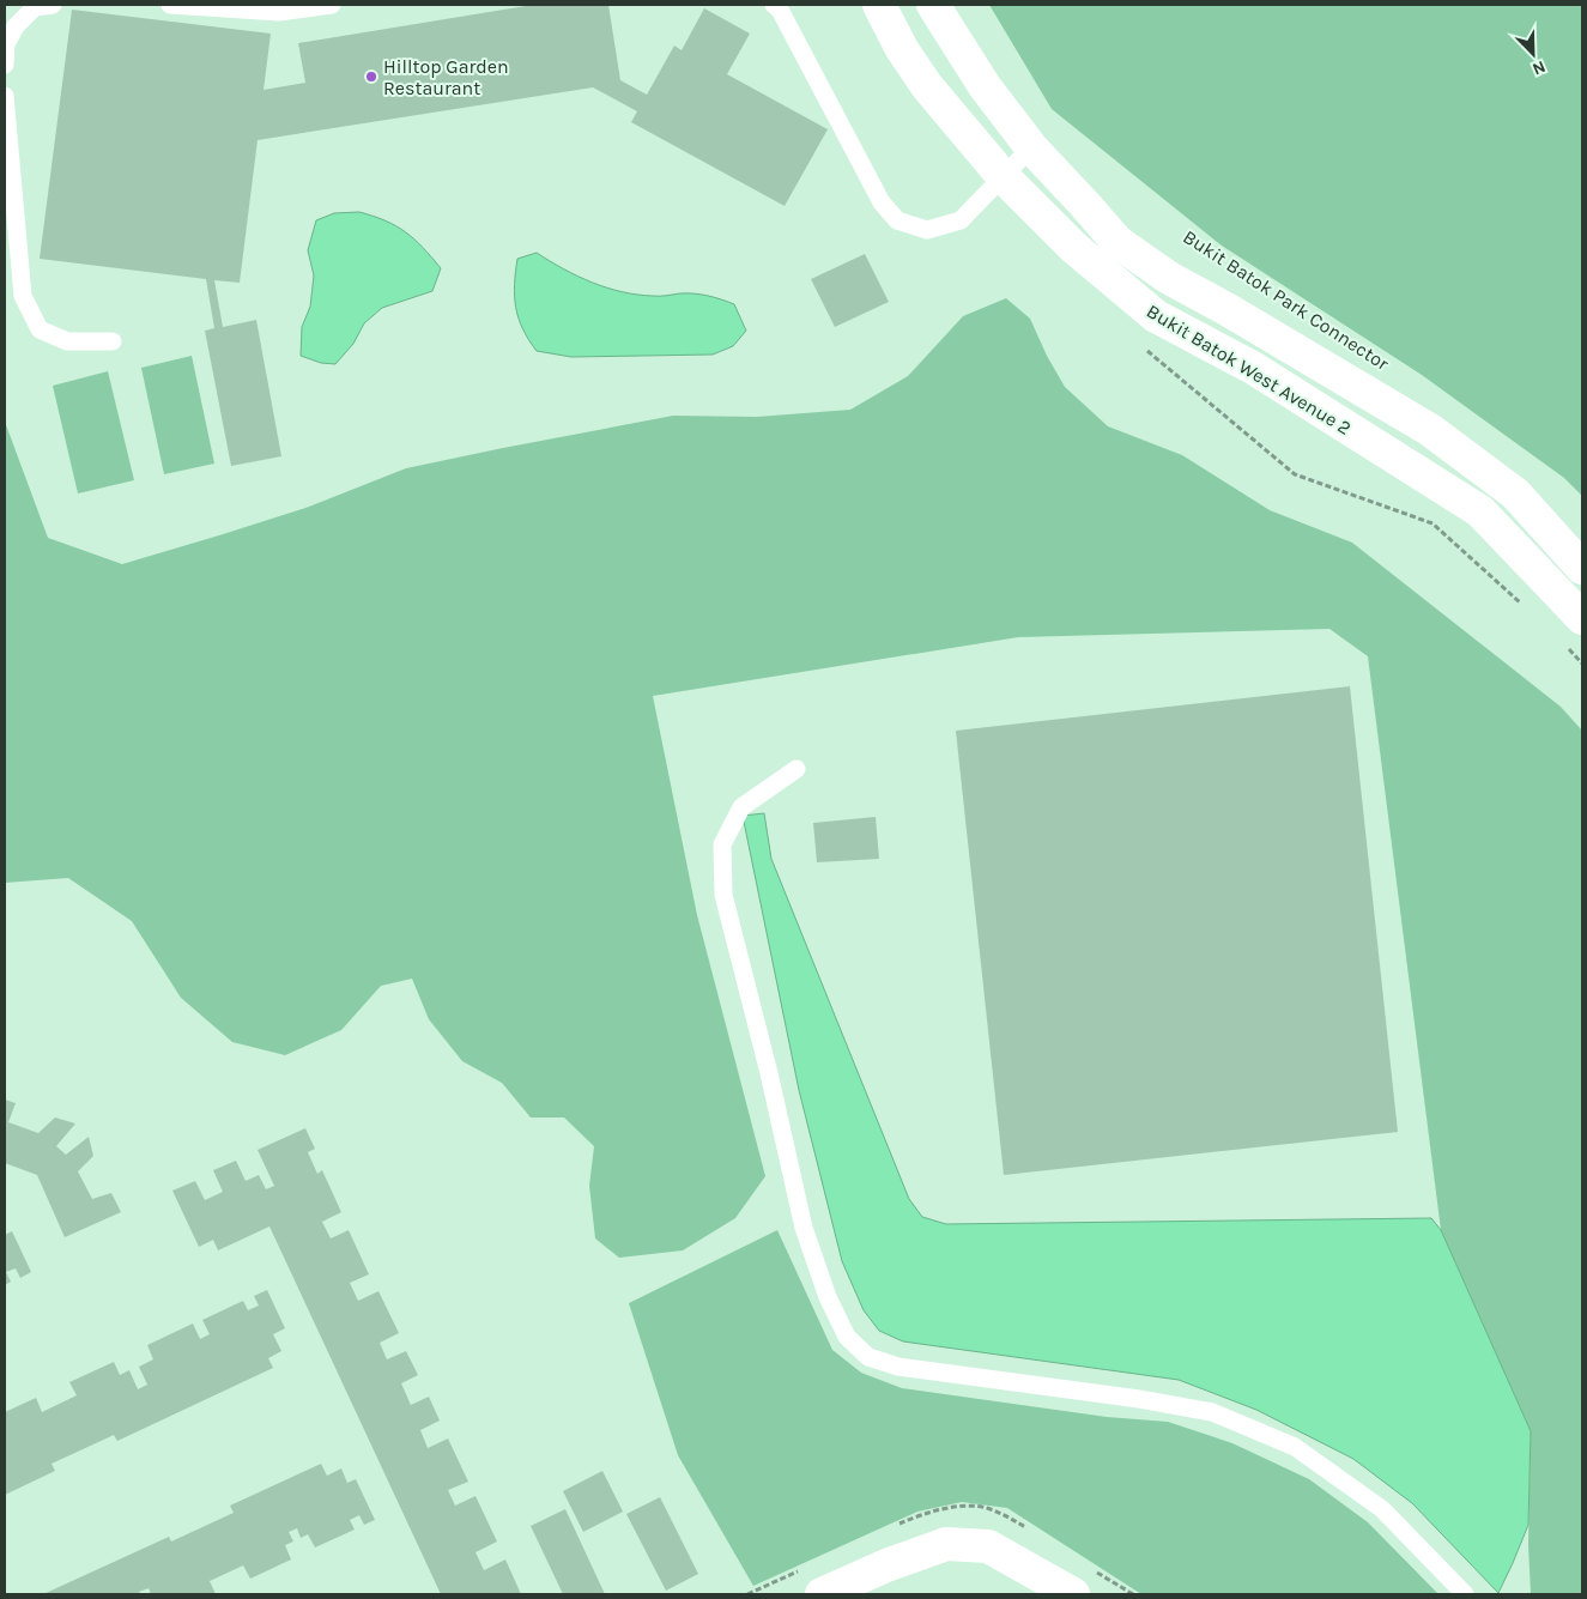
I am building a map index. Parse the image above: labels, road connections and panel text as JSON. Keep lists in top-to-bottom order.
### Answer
{
  "streets": {
    "main road": ["Bukit Batok West Avenue 2"]
  },
  "places": ["Hilltop Garden Restaurant"],
  "north": "bottom right"
}
